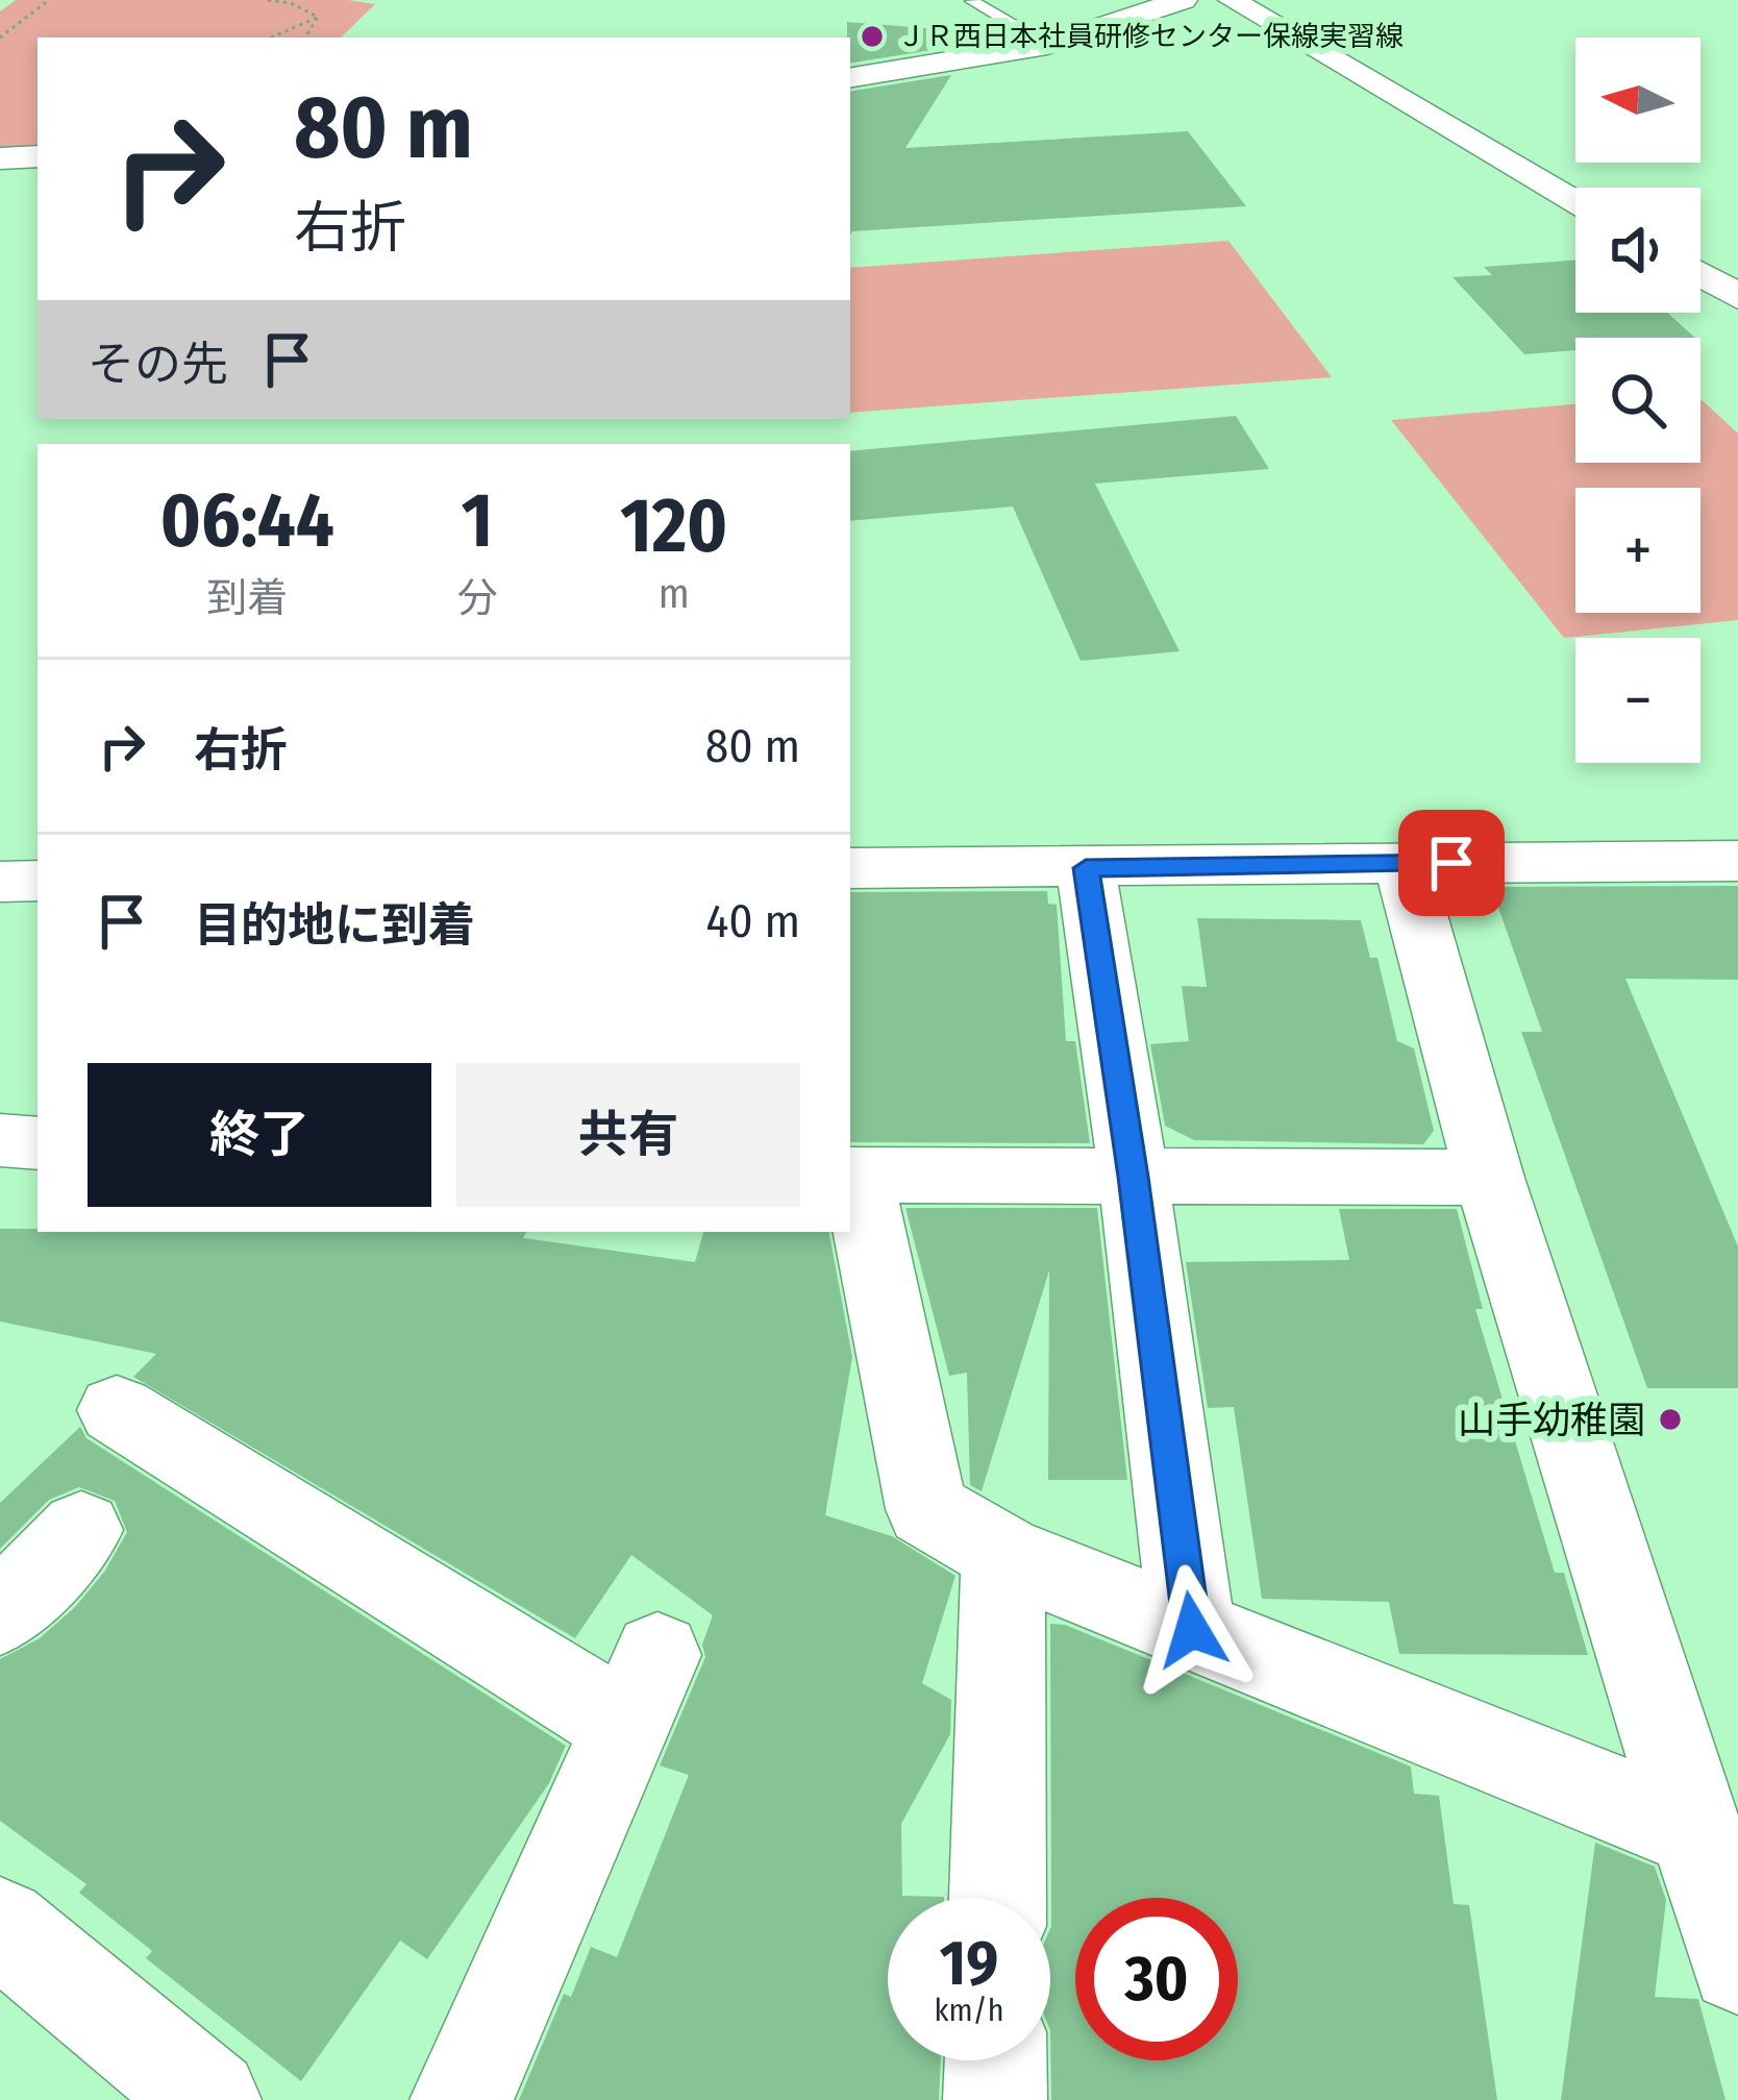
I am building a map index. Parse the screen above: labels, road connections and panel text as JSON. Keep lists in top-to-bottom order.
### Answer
{
  "places": ["ＪＲ西日本社員研修センター保線実習線", "山手幼稚園"],
  "north": "left",
  "page": {
    "map_buttons": ["+", "−"],
    "turn": ["80 m", "右折"],
    "then": "その先",
    "eta": [
      "06:44",
      "到着",
      "1",
      "分",
      "120",
      "m"
    ],
    "list": [
      {
        "name": "右折",
        "value": "80 m"
      },
      {
        "name": "目的地に到着",
        "value": "40 m"
      }
    ],
    "buttons": ["終了", "共有"],
    "speed": "19 km/h",
    "limit": "30"
  }
}
